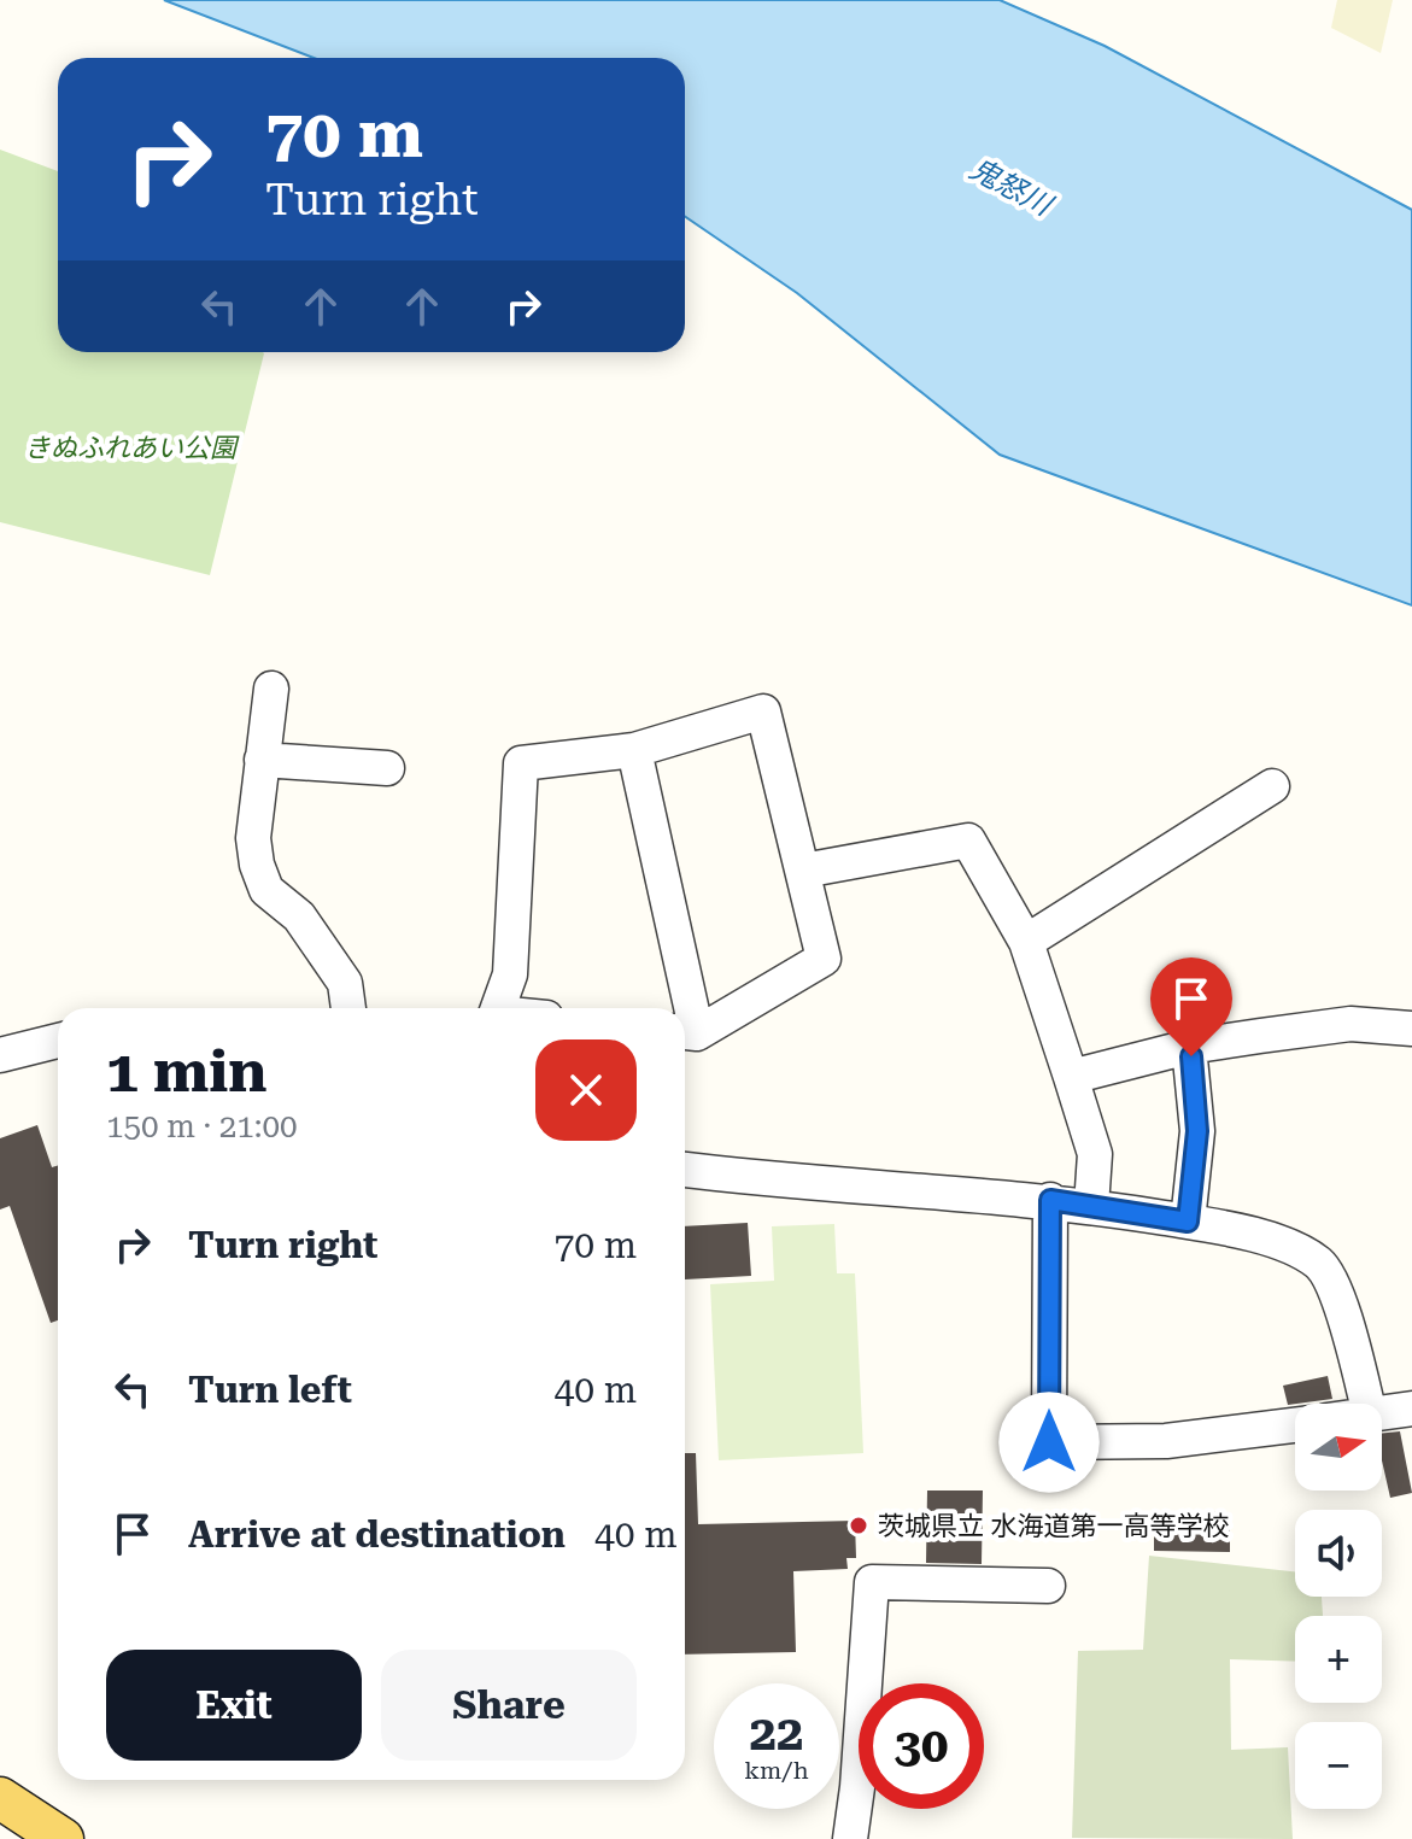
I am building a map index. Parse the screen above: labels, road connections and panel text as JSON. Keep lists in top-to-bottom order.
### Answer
{
  "water": ["鬼怒川"],
  "parks": ["きぬふれあい公園"],
  "places": ["茨城県立 水海道第一高等学校"],
  "north": "right",
  "page": {
    "turn": ["70 m", "Turn right"],
    "heading": ["1 min", "150 m · 21:00"],
    "list": [
      {
        "name": "Turn right",
        "value": "70 m"
      },
      {
        "name": "Turn left",
        "value": "40 m"
      },
      {
        "name": "Arrive at destination",
        "value": "40 m"
      }
    ],
    "map_buttons": ["+", "−"],
    "buttons": ["Exit", "Share"],
    "speed": "22 km/h",
    "limit": "30"
  }
}
